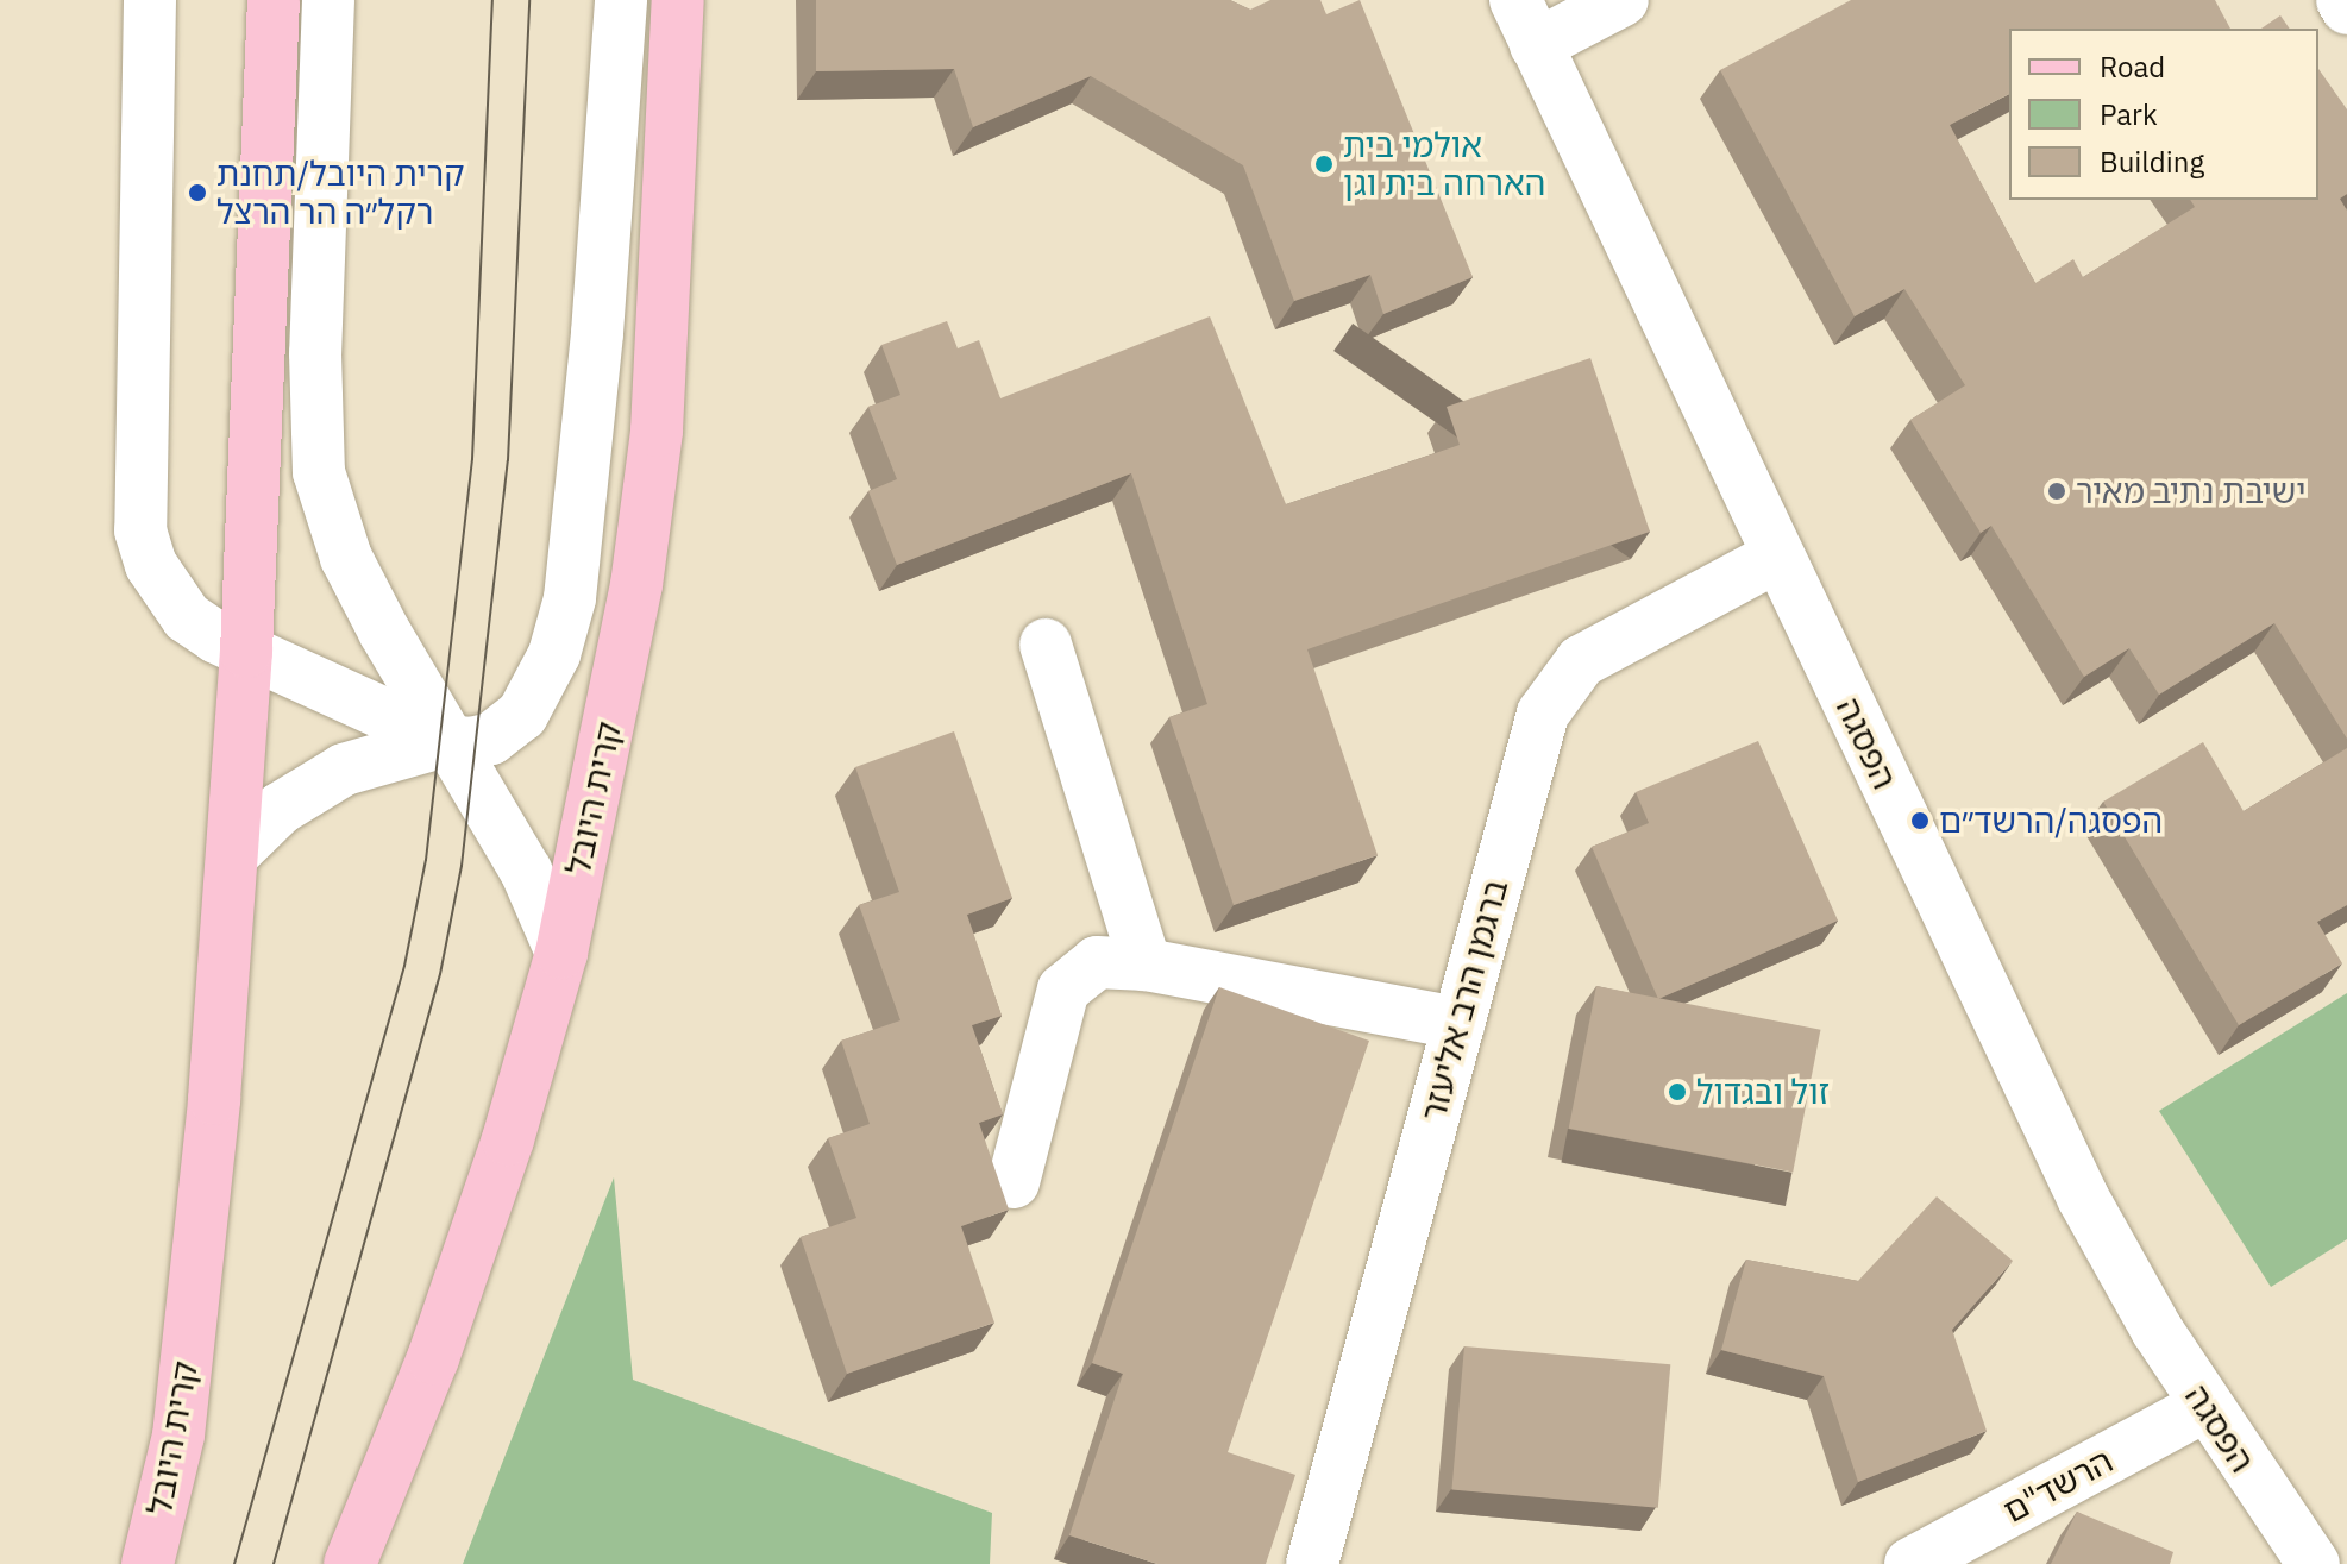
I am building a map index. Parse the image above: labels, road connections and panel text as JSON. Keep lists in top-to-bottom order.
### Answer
{
  "streets": {
    "main road": ["קרית היובל"],
    "street": ["הפסגה", "ברגמן הרב אליעזר", "הרשד\"ם"]
  },
  "crossings": [
    ["הפסגה", "ברגמן הרב אליעזר"],
    ["הפסגה", "הרשד\"ם"]
  ],
  "places": [
    "אולמי בית הארחה בית וגן",
    "קרית היובל/תחנת רקל״ה הר הרצל",
    "ישיבת נתיב מאיר",
    "הפסגה/הרשד״ם",
    "זול ובגדול"
  ],
  "legend": ["Road", "Park", "Building"]
}
